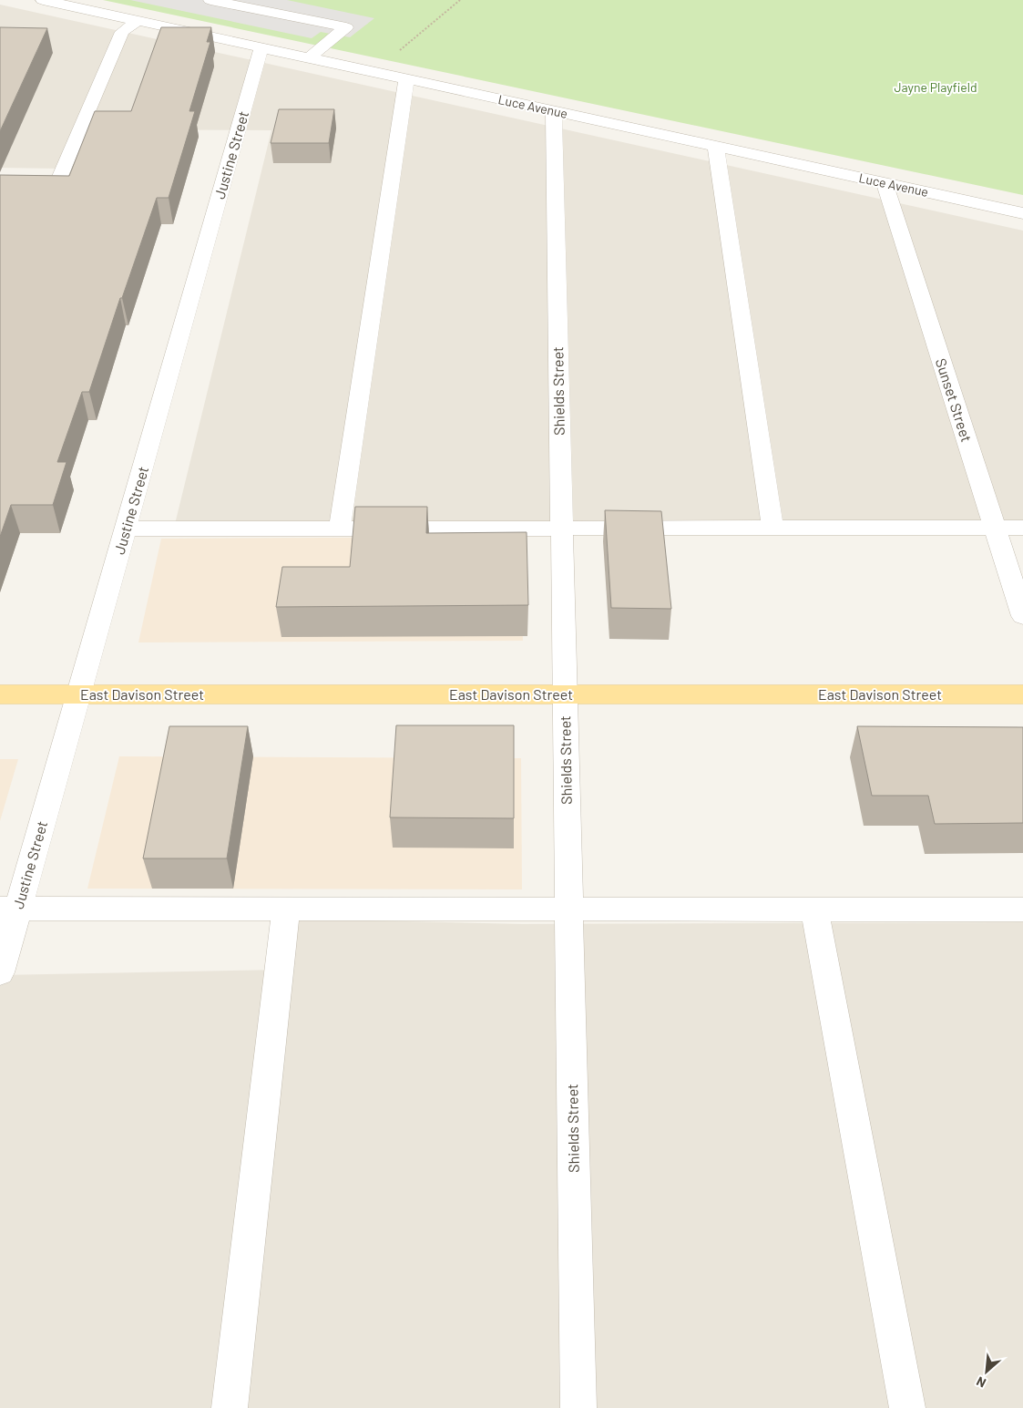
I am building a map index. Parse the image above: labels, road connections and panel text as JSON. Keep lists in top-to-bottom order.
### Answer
{
  "streets": {
    "main road": ["East Davison Street"],
    "street": [
      "Luce Avenue",
      "Justine Street",
      "Shields Street",
      "Sunset Street"
    ]
  },
  "crossings": [
    ["Luce Avenue", "Justine Street"],
    ["Luce Avenue", "Shields Street"],
    ["Luce Avenue", "Sunset Street"],
    ["Justine Street", "East Davison Street"],
    ["Shields Street", "East Davison Street"]
  ],
  "parks": ["Jayne Playfield"],
  "north": "bottom left"
}
